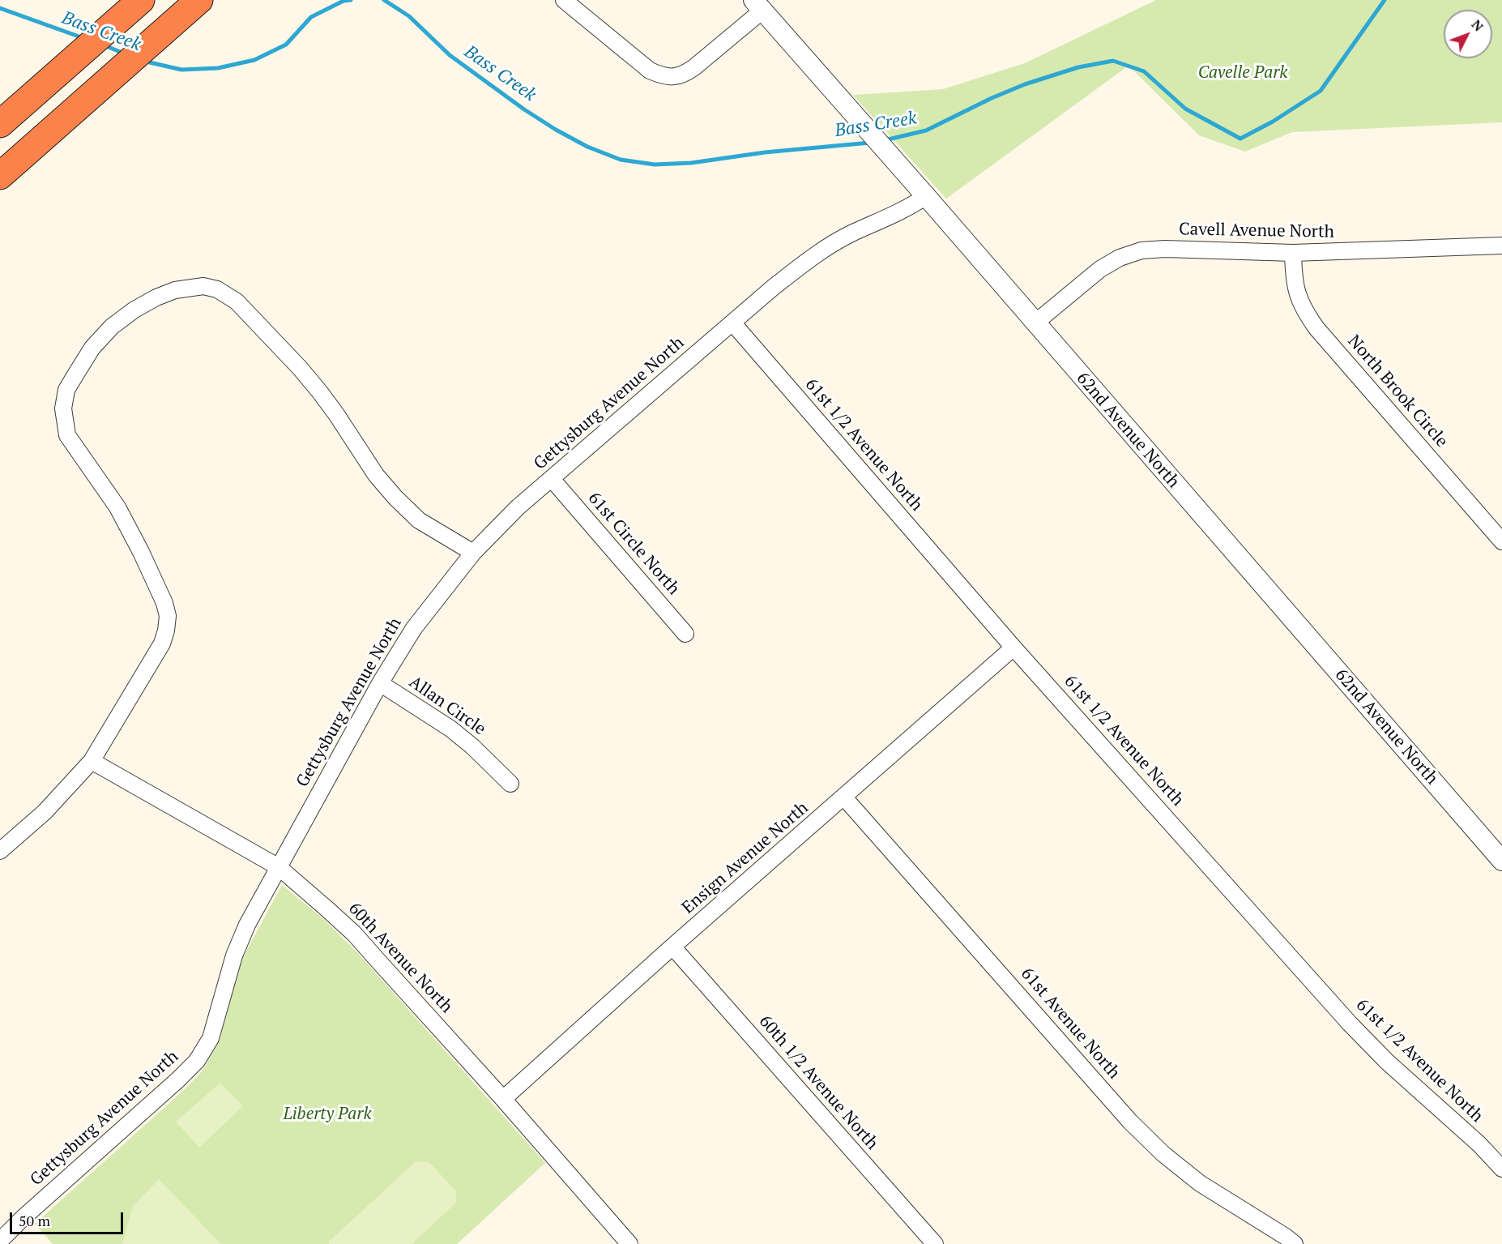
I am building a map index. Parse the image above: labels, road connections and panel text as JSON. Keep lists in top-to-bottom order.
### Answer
{
  "streets": {
    "street": [
      "Cavell Avenue North",
      "North Brook Circle",
      "Gettysburg Avenue North",
      "62nd Avenue North",
      "61st 1/2 Avenue North",
      "61st Circle North",
      "Allan Circle",
      "Ensign Avenue North",
      "60th Avenue North",
      "61st Avenue North",
      "60th 1/2 Avenue North"
    ]
  },
  "crossings": [
    ["Cavell Avenue North", "North Brook Circle"],
    ["Cavell Avenue North", "62nd Avenue North"],
    ["Gettysburg Avenue North", "62nd Avenue North"],
    ["Gettysburg Avenue North", "61st 1/2 Avenue North"],
    ["Gettysburg Avenue North", "61st Circle North"],
    ["Gettysburg Avenue North", "Allan Circle"],
    ["Gettysburg Avenue North", "60th Avenue North"],
    ["61st 1/2 Avenue North", "Ensign Avenue North"],
    ["Ensign Avenue North", "60th Avenue North"],
    ["Ensign Avenue North", "61st Avenue North"],
    ["Ensign Avenue North", "60th 1/2 Avenue North"]
  ],
  "water": ["Bass Creek"],
  "parks": ["Cavelle Park", "Liberty Park"],
  "scale_bar": "50 m",
  "north": "top right"
}
